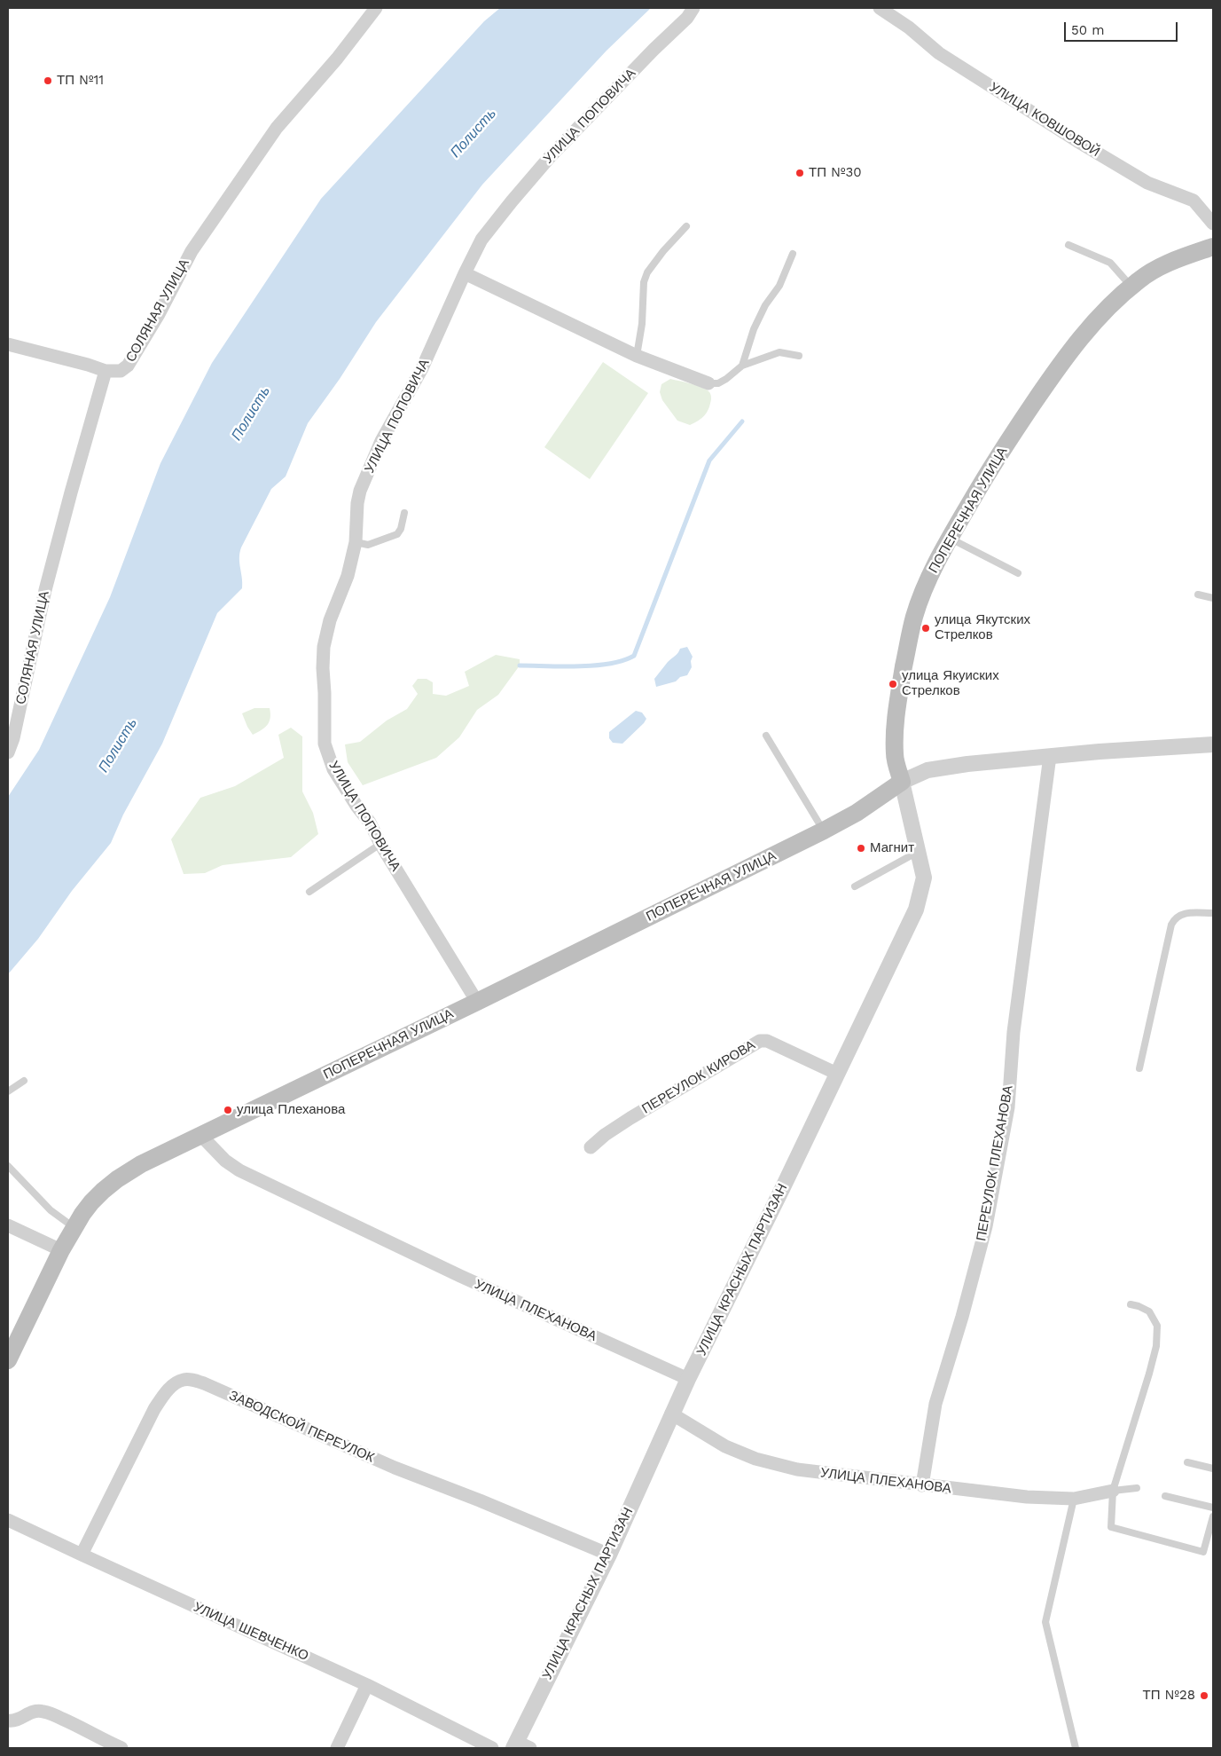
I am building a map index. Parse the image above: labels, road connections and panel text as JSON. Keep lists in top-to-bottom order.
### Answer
{
  "streets": {
    "main road": ["ПОПЕРЕЧНАЯ УЛИЦА"],
    "street": [
      "УЛИЦА ПОПОВИЧА",
      "УЛИЦА КОВШОВОЙ",
      "СОЛЯНАЯ УЛИЦА",
      "ПЕРЕУЛОК КИРОВА",
      "ПЕРЕУЛОК ПЛЕХАНОВА",
      "УЛИЦА КРАСНЫХ ПАРТИЗАН",
      "УЛИЦА ПЛЕХАНОВА",
      "ЗАВОДСКОЙ ПЕРЕУЛОК",
      "УЛИЦА ШЕВЧЕНКО"
    ]
  },
  "crossings": [
    ["УЛИЦА ПОПОВИЧА", "ПОПЕРЕЧНАЯ УЛИЦА"],
    ["ПОПЕРЕЧНАЯ УЛИЦА", "УЛИЦА КРАСНЫХ ПАРТИЗАН"],
    ["ПОПЕРЕЧНАЯ УЛИЦА", "УЛИЦА ПЛЕХАНОВА"],
    ["ПЕРЕУЛОК КИРОВА", "УЛИЦА КРАСНЫХ ПАРТИЗАН"],
    ["ПЕРЕУЛОК ПЛЕХАНОВА", "УЛИЦА ПЛЕХАНОВА"],
    ["УЛИЦА КРАСНЫХ ПАРТИЗАН", "УЛИЦА ПЛЕХАНОВА"],
    ["УЛИЦА КРАСНЫХ ПАРТИЗАН", "ЗАВОДСКОЙ ПЕРЕУЛОК"],
    ["ЗАВОДСКОЙ ПЕРЕУЛОК", "УЛИЦА ШЕВЧЕНКО"]
  ],
  "water": ["Полисть"],
  "places": [
    "ТП №11",
    "ТП №30",
    "улица Якутских Стрелков",
    "улица Якуиских Стрелков",
    "Магнит",
    "улица Плеханова",
    "ТП №28"
  ],
  "scale_bar": "50 m"
}
